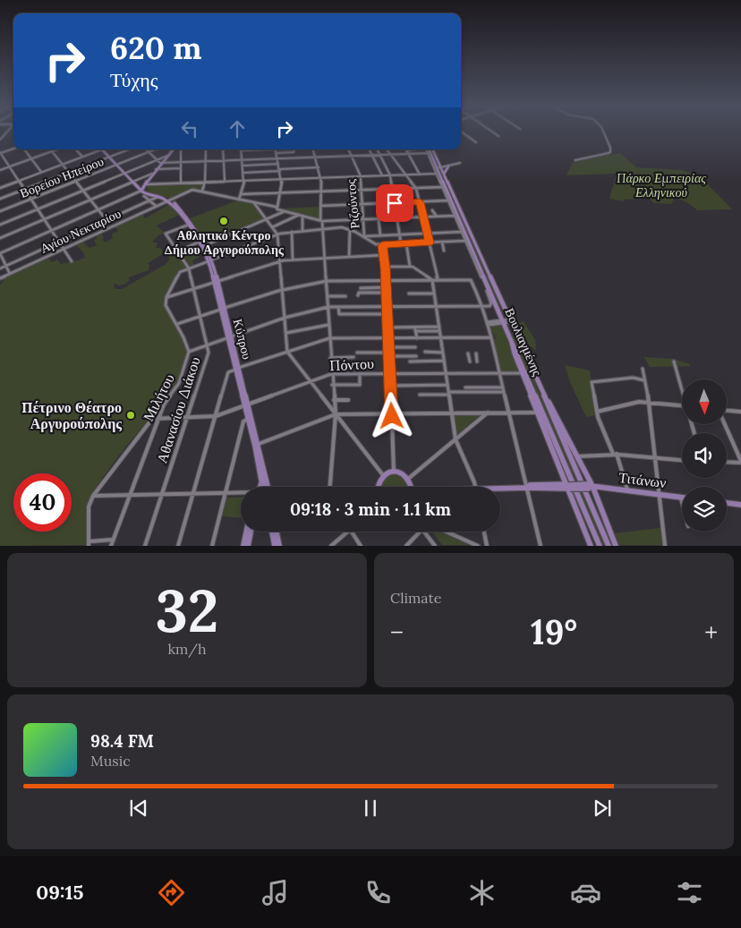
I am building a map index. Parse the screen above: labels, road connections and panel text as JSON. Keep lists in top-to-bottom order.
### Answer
{
  "streets": {
    "main road": ["Κύπρου", "Βουλιαγμένης", "Τιτάνων"],
    "street": [
      "Βορείου Ηπείρου",
      "Ριζούντος",
      "Αγίου Νεκταρίου",
      "Πόντου",
      "Μιλήτου",
      "Αθανασίου Διάκου"
    ]
  },
  "crossings": [
    ["Αγίου Νεκταρίου", "Κύπρου"],
    ["Κύπρου", "Πόντου"],
    ["Κύπρου", "Αθανασίου Διάκου"],
    ["Βουλιαγμένης", "Τιτάνων"],
    ["Πόντου", "Μιλήτου"],
    ["Πόντου", "Αθανασίου Διάκου"]
  ],
  "parks": ["Πάρκο Εμπειρίας Ελληνικού"],
  "places": ["Αθλητικό Κέντρο Δήμου Αργυρούπολης", "Πέτρινο Θέατρο Αργυρούπολης"],
  "north": "bottom",
  "page": {
    "turn": ["620 m", "Τύχης"],
    "limit": "40",
    "trip": "09:18 · 3 min · 1.1 km",
    "tile": [
      ["32", "km/h"],
      "Climate"
    ],
    "heat": ["−", "19°", "+"],
    "song": ["98.4 FM", "Music"],
    "tabs": "09:15"
  }
}
